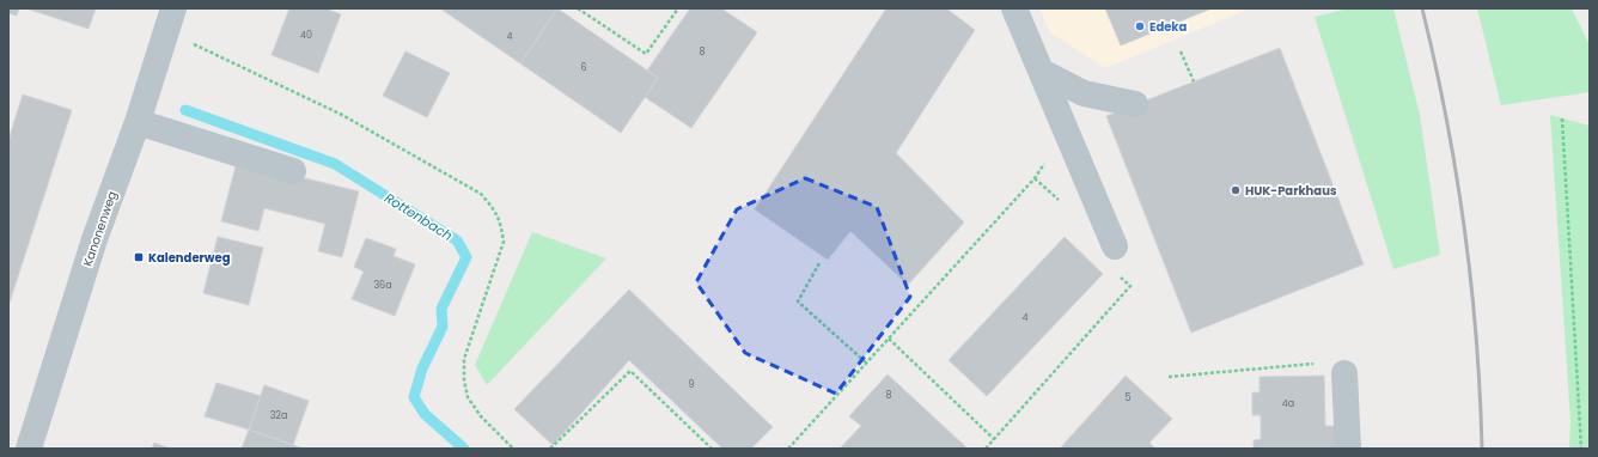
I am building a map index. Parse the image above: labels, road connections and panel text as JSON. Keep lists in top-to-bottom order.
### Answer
{
  "streets": {
    "street": ["Kanonenweg"]
  },
  "water": ["Rottenbach"],
  "places": {
    "other": ["Edeka", "HUK-Parkhaus"],
    "transit": ["Kalenderweg"]
  },
  "house_numbers": [
    "40",
    "4",
    "8",
    "6",
    "36a",
    "4",
    "9",
    "8",
    "5",
    "4a",
    "32a"
  ]
}
